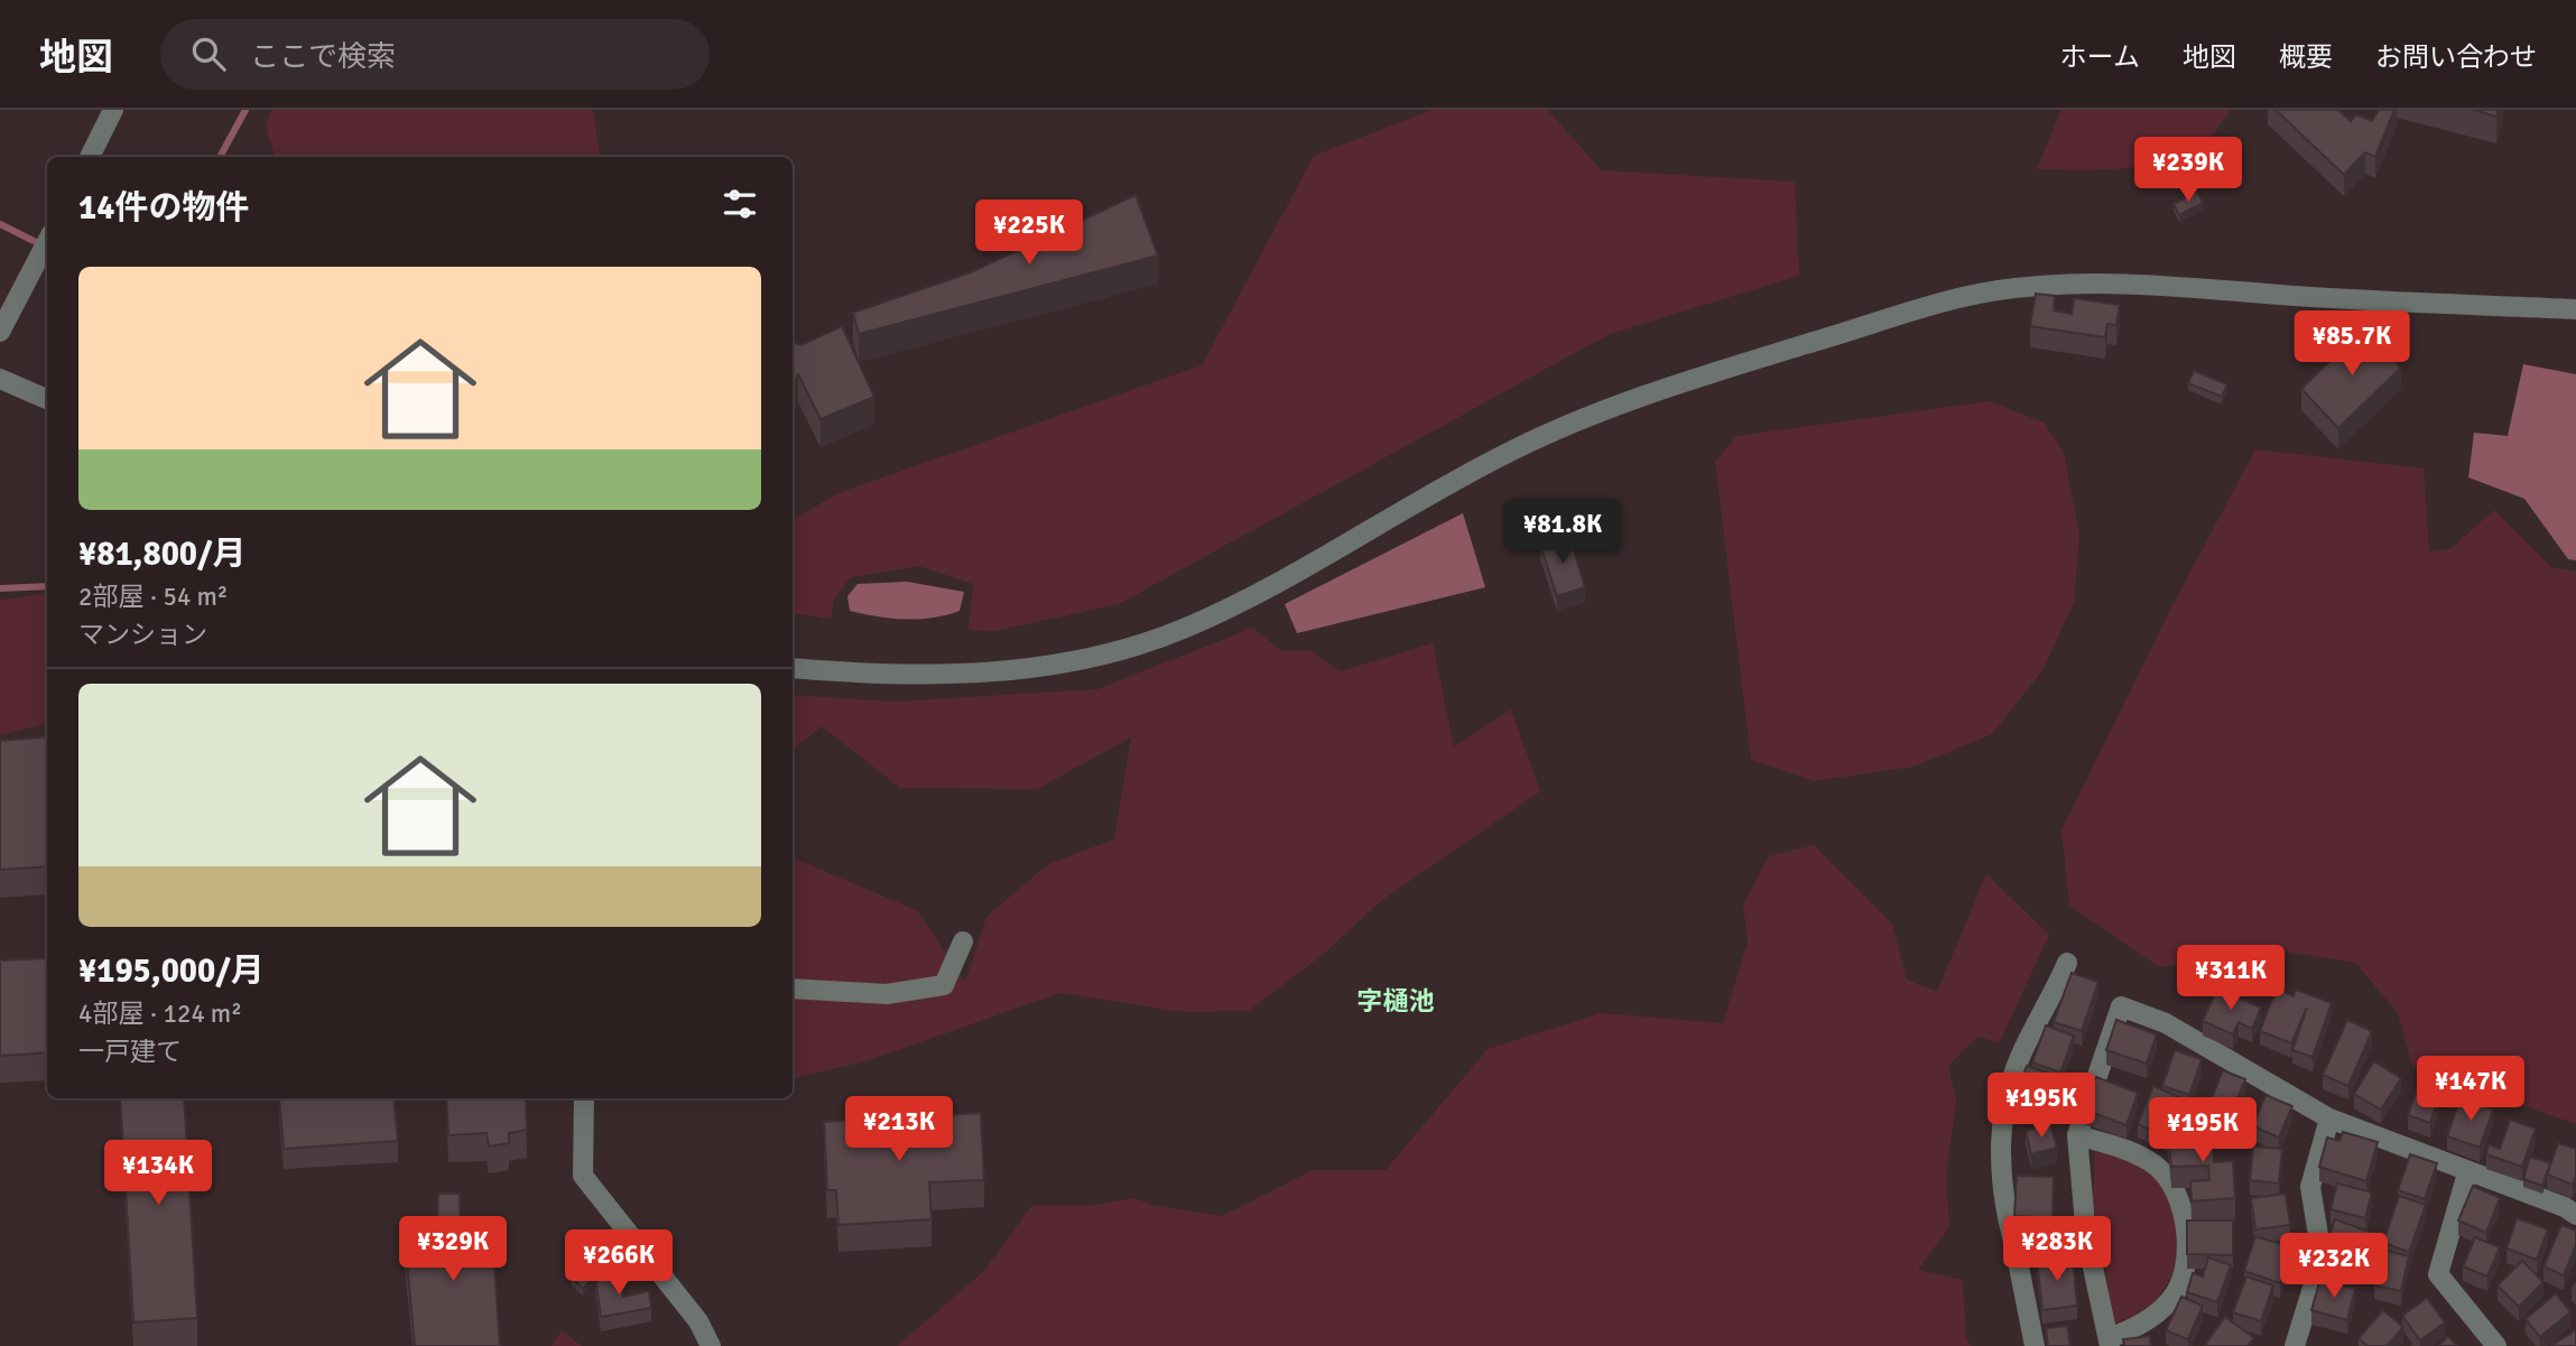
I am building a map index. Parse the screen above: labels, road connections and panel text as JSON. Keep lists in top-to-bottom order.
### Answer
{
  "districts": ["字樋池"],
  "page": {
    "header": "地図",
    "search": "ここで検索",
    "nav": [
      "ホーム",
      "地図",
      "概要",
      "お問い合わせ"
    ],
    "price": [
      "¥239K",
      "¥225K",
      "¥85.7K",
      "¥81.8K",
      "¥311K",
      "¥147K",
      "¥195K",
      "¥213K",
      "¥195K",
      "¥134K",
      "¥329K",
      "¥283K",
      "¥266K",
      "¥232K"
    ],
    "heading": "14件の物件",
    "list": [
      {
        "name": "¥81,800/月",
        "note": "2部屋 · 54 m² · マンション"
      },
      {
        "name": "¥195,000/月",
        "note": "4部屋 · 124 m² · 一戸建て"
      }
    ]
  }
}
